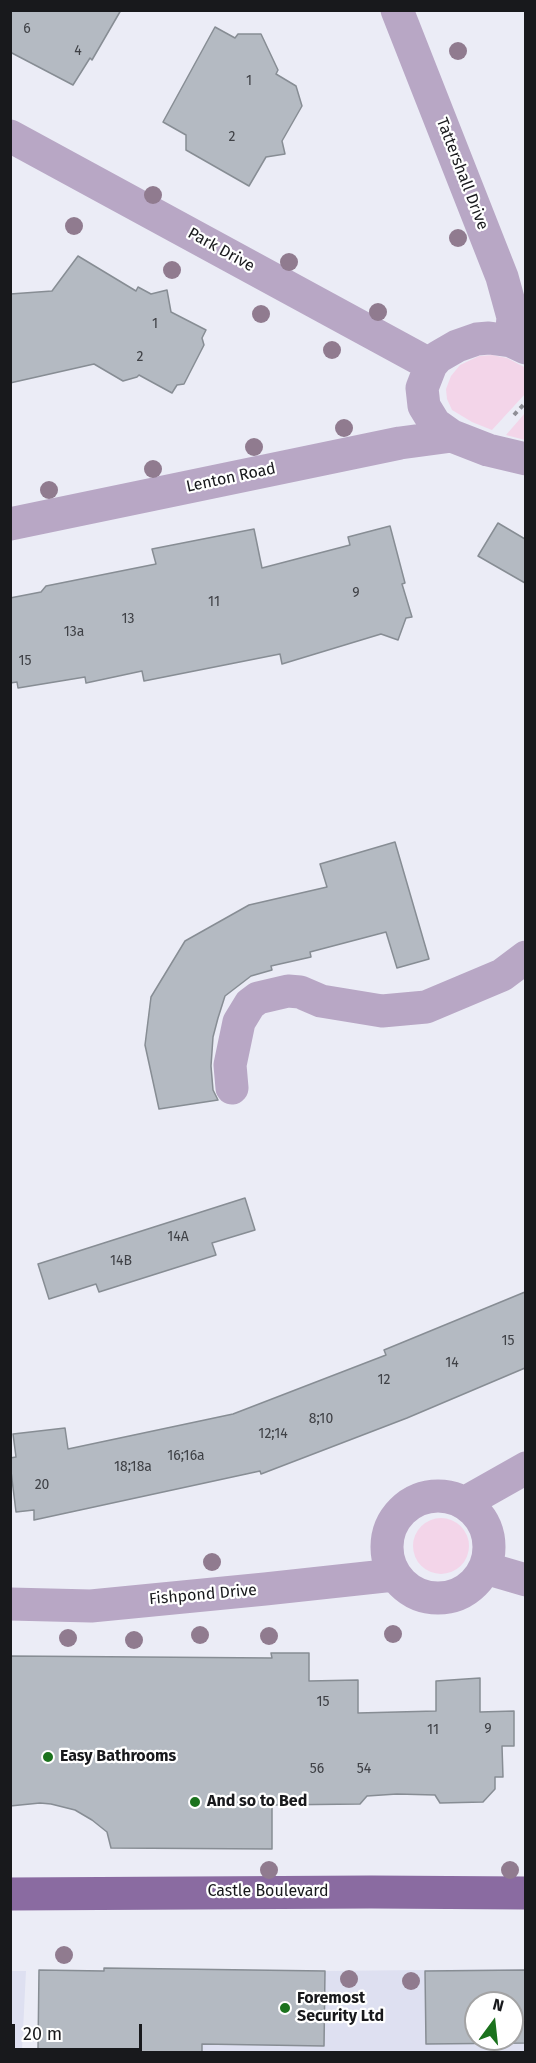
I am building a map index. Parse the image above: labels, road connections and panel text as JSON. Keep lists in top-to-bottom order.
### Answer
{
  "streets": {
    "main road": ["Castle Boulevard"],
    "street": [
      "Tattershall Drive",
      "Park Drive",
      "Lenton Road",
      "Fishpond Drive"
    ]
  },
  "crossings": [
    ["Park Drive", "Lenton Road"]
  ],
  "places": ["Easy Bathrooms", "And so to Bed", "Foremost Security Ltd"],
  "house_numbers": [
    "6",
    "4",
    "1",
    "2",
    "1",
    "2",
    "9",
    "11",
    "13",
    "13a",
    "15",
    "14A",
    "14B",
    "15",
    "14",
    "12",
    "8;10",
    "12;14",
    "16;16a",
    "18;18a",
    "20",
    "15",
    "9",
    "11",
    "56",
    "54"
  ],
  "scale_bar": "20 m",
  "north": "top"
}
